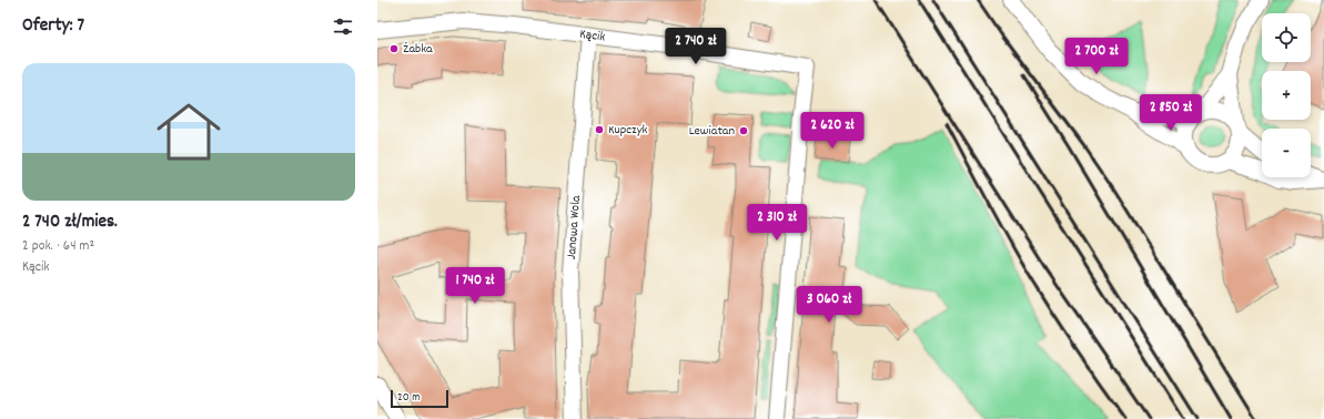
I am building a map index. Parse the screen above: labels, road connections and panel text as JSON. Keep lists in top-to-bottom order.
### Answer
{
  "streets": {
    "street": ["Kącik", "Janowa Wola"]
  },
  "crossings": [
    ["Kącik", "Janowa Wola"]
  ],
  "places": ["Żabka", "Kupczyk", "Lewiatan"],
  "scale_bar": "20 m",
  "page": {
    "heading": "Oferty: 7",
    "map_buttons": ["+", "−"],
    "price": [
      "2 740 zł",
      "2 700 zł",
      "2 850 zł",
      "2 620 zł",
      "2 310 zł",
      "1 740 zł",
      "3 060 zł"
    ],
    "list": [
      {
        "name": "2 740 zł/mies.",
        "note": "2 pok. · 64 m² · Kącik"
      }
    ],
    "scale": "20 m"
  }
}
